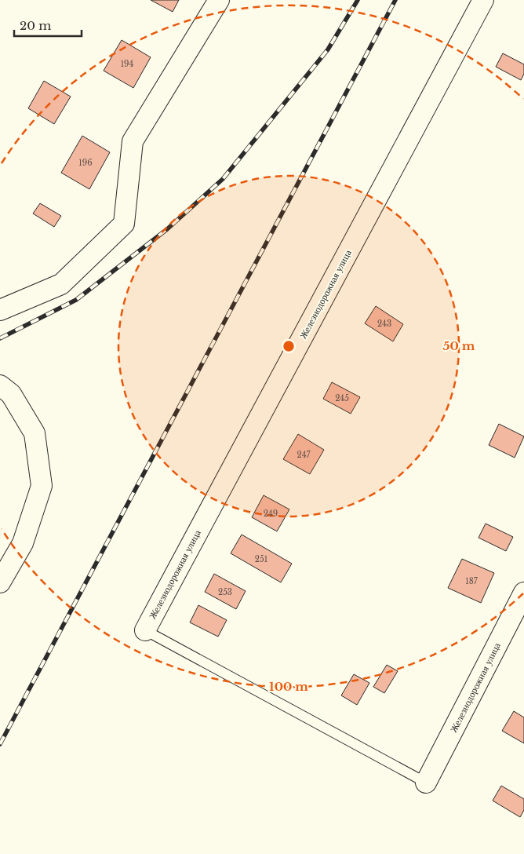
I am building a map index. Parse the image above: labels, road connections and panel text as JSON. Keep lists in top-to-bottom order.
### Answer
{
  "streets": {
    "street": ["Железнодорожная улица"]
  },
  "house_numbers": [
    "194",
    "196",
    "243",
    "245",
    "247",
    "249",
    "251",
    "187",
    "253"
  ],
  "scale_bar": "20 m",
  "rings": ["50 m", "100 m"]
}
